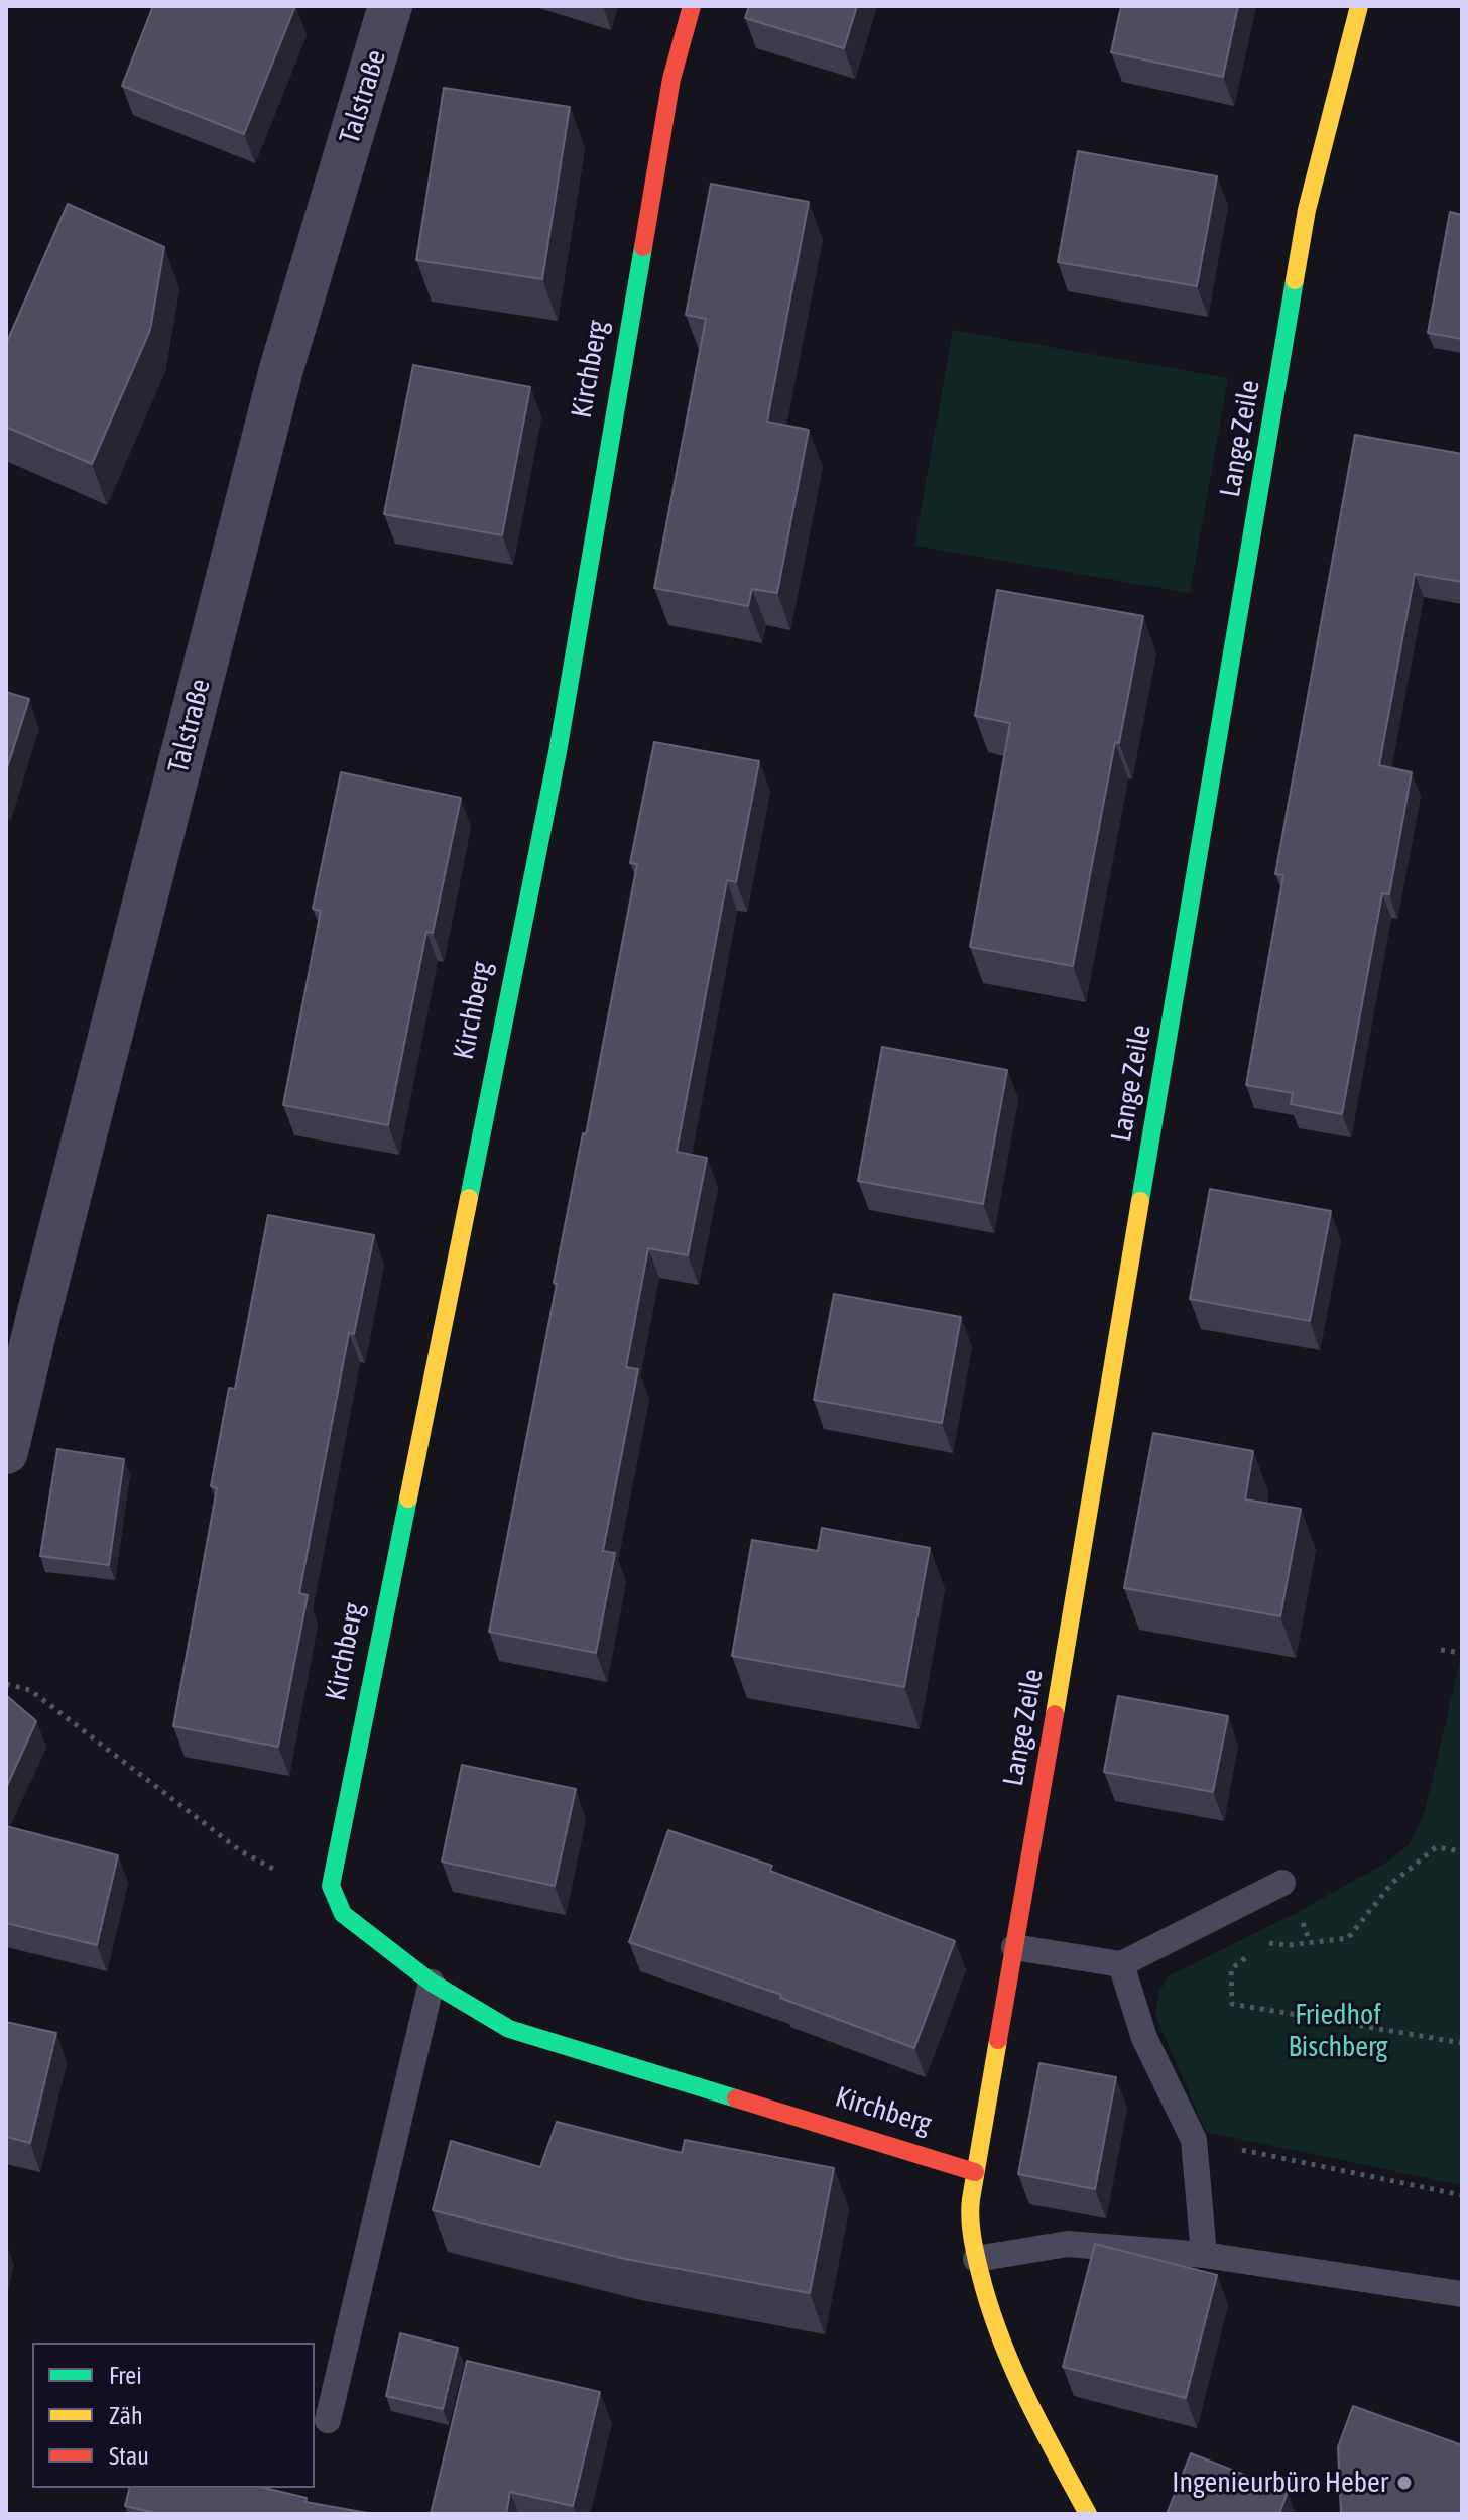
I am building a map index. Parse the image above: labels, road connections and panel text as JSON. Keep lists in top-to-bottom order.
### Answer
{
  "streets": {
    "street": ["Talstraße", "Kirchberg", "Lange Zeile"]
  },
  "crossings": [
    ["Kirchberg", "Lange Zeile"]
  ],
  "parks": ["Friedhof Bischberg"],
  "places": ["Ingenieurbüro Heber"],
  "legend": ["Frei", "Zäh", "Stau"]
}
